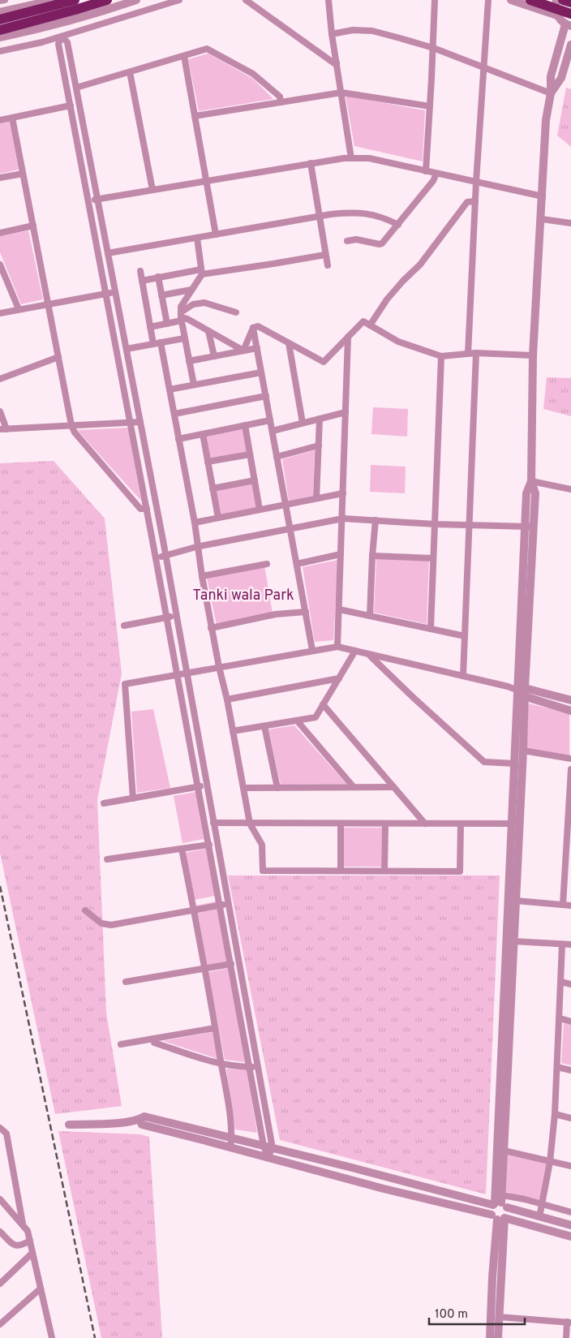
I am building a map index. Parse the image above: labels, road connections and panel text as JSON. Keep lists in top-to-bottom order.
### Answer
{
  "parks": ["Tanki wala Park"],
  "scale_bar": "100 m"
}
